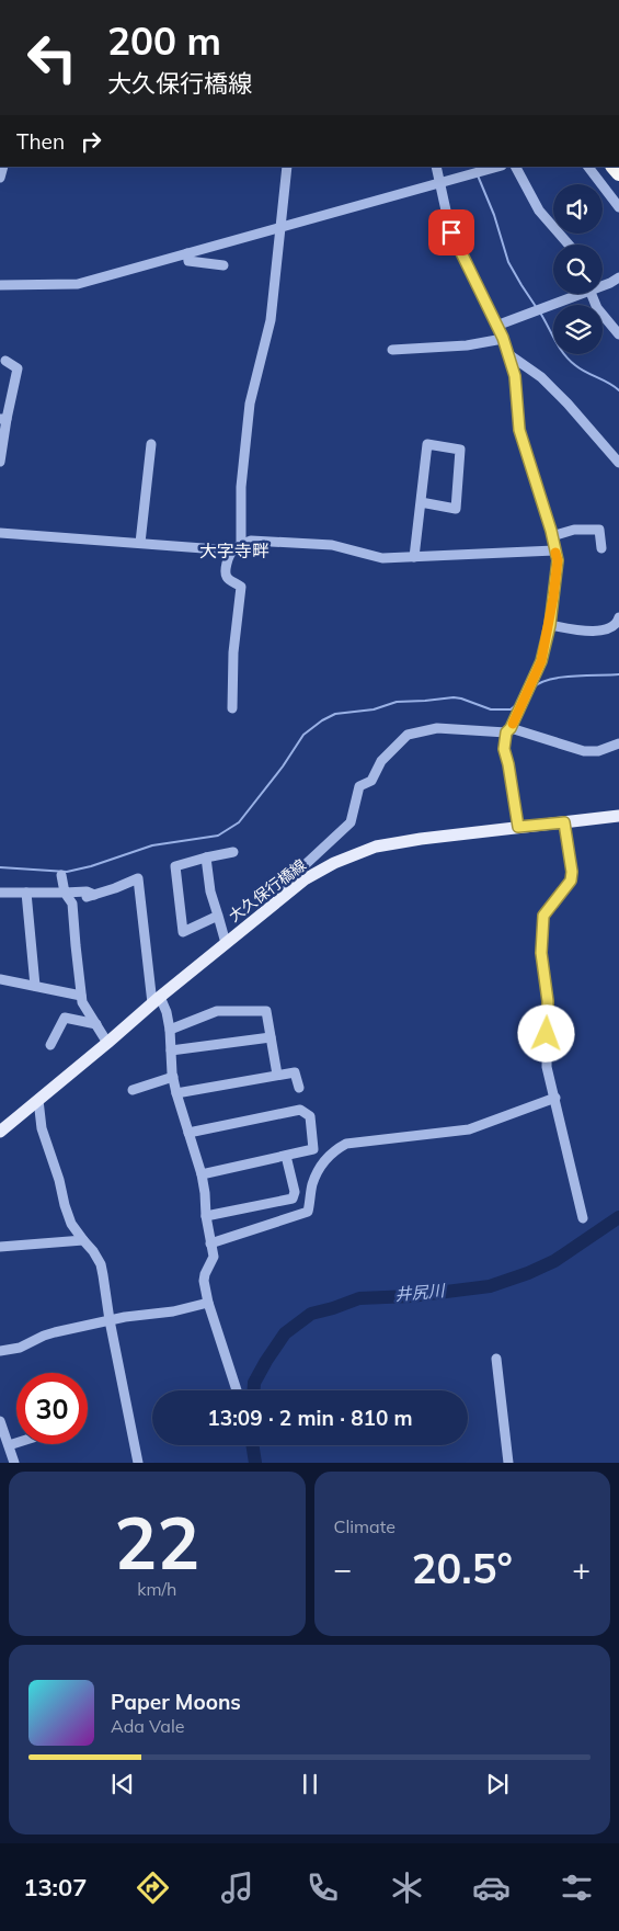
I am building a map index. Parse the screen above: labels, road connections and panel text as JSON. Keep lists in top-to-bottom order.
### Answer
{
  "streets": {
    "main road": ["大久保行橋線"]
  },
  "districts": ["大字寺畔"],
  "water": ["井尻川"],
  "page": {
    "turn": ["200 m", "大久保行橋線"],
    "then": "Then",
    "limit": "30",
    "trip": "13:09 · 2 min · 810 m",
    "tile": [
      ["22", "km/h"],
      "Climate"
    ],
    "heat": ["−", "20.5°", "+"],
    "song": ["Paper Moons", "Ada Vale"],
    "tabs": "13:07"
  }
}
